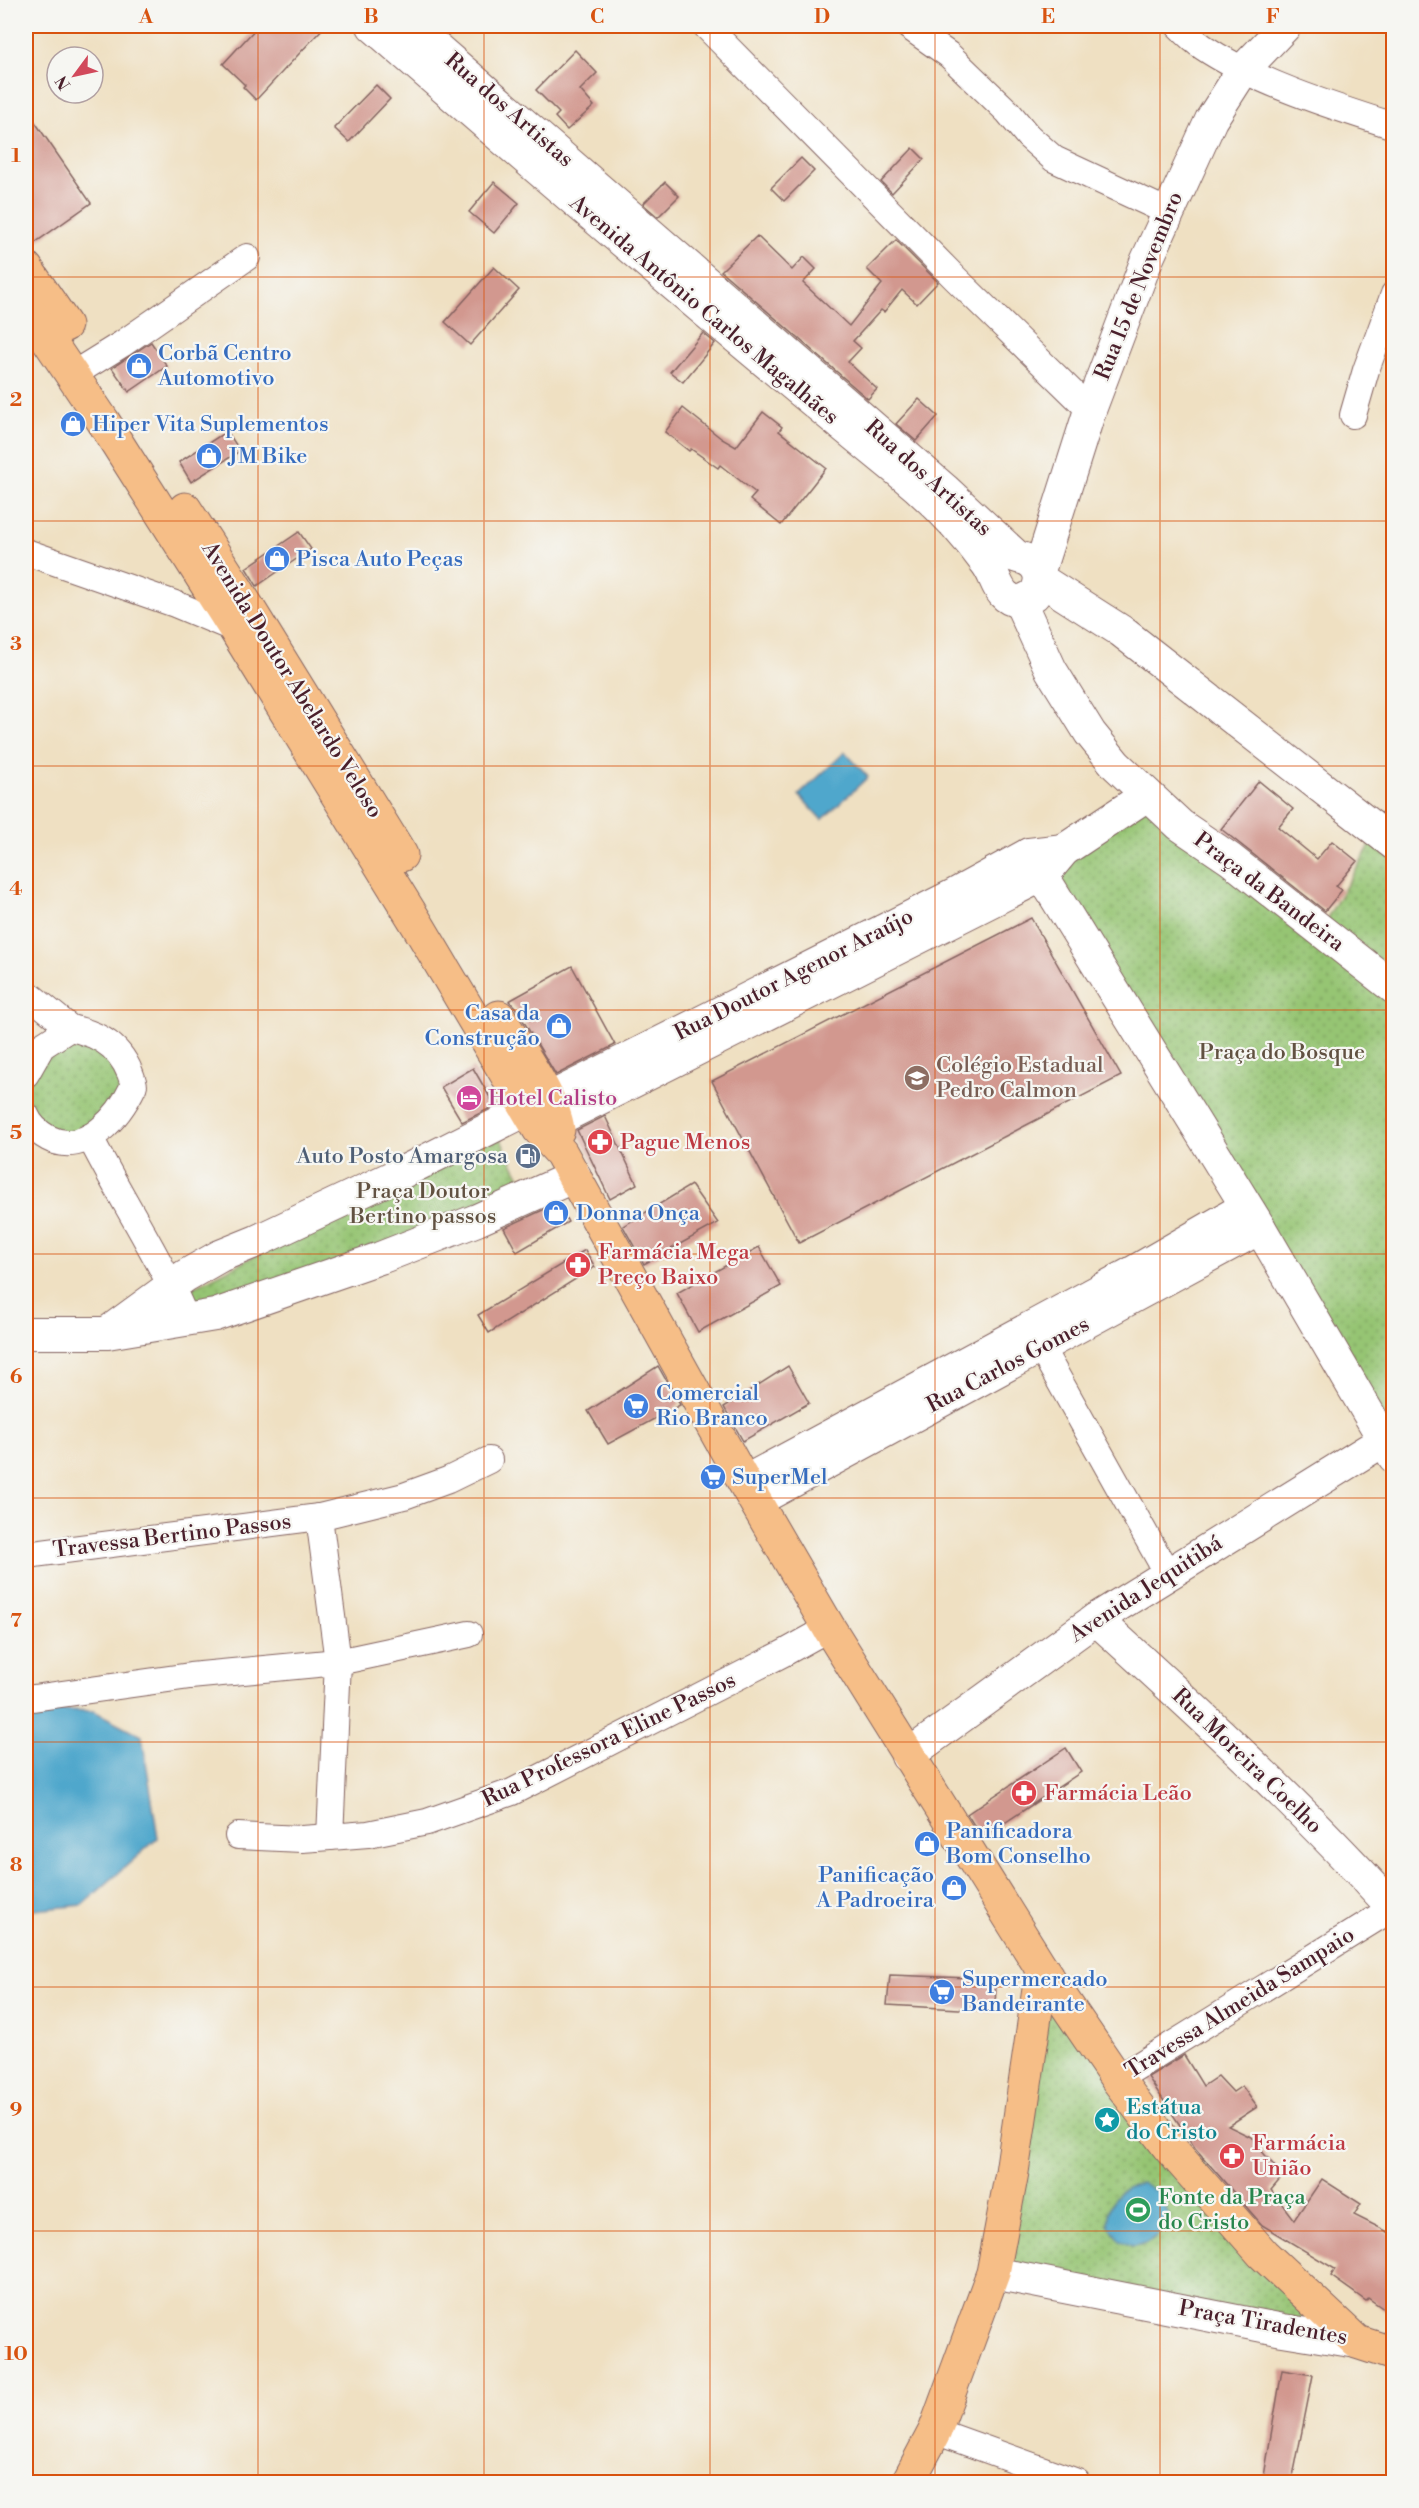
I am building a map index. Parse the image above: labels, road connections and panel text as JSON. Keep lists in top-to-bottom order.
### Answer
{
  "streets": {
    "main road": ["Avenida Doutor Abelardo Veloso", "Praça Tiradentes"],
    "street": [
      "Rua dos Artistas",
      "Rua 15 de Novembro",
      "Avenida Antônio Carlos Magalhães",
      "Praça da Bandeira",
      "Rua Doutor Agenor Araújo",
      "Rua Carlos Gomes",
      "Travessa Bertino Passos",
      "Avenida Jequitibá",
      "Rua Professora Eline Passos",
      "Rua Moreira Coelho",
      "Travessa Almeida Sampaio"
    ]
  },
  "crossings": [
    ["Rua dos Artistas", "Rua 15 de Novembro"],
    ["Rua dos Artistas", "Avenida Antônio Carlos Magalhães"],
    ["Rua dos Artistas", "Praça da Bandeira"],
    ["Rua 15 de Novembro", "Praça da Bandeira"],
    ["Avenida Doutor Abelardo Veloso", "Rua Doutor Agenor Araújo"],
    ["Avenida Doutor Abelardo Veloso", "Rua Carlos Gomes"],
    ["Avenida Doutor Abelardo Veloso", "Praça Tiradentes"],
    ["Praça da Bandeira", "Rua Doutor Agenor Araújo"],
    ["Rua Carlos Gomes", "Praça Tiradentes"],
    ["Avenida Jequitibá", "Rua Moreira Coelho"],
    ["Avenida Jequitibá", "Praça Tiradentes"],
    ["Rua Professora Eline Passos", "Praça Tiradentes"],
    ["Rua Moreira Coelho", "Travessa Almeida Sampaio"],
    ["Travessa Almeida Sampaio", "Praça Tiradentes"]
  ],
  "parks": ["Praça do Bosque", "Praça Doutor Bertino passos"],
  "places": {
    "shop": [
      "Corbã Centro Automotivo",
      "Hiper Vita Suplementos",
      "JM Bike",
      "Pisca Auto Peças",
      "Casa da Construção",
      "Donna Onça",
      "Panificadora Bom Conselho",
      "Panificação A Padroeira"
    ],
    "school or university": ["Colégio Estadual Pedro Calmon"],
    "hotel": ["Hotel Calisto"],
    "pharmacy": [
      "Pague Menos",
      "Farmácia Mega Preço Baixo",
      "Farmácia Leão",
      "Farmácia União"
    ],
    "fuel station": ["Auto Posto Amargosa"],
    "supermarket": ["Comercial Rio Branco", "SuperMel", "Supermercado Bandeirante"],
    "place": ["Estátua do Cristo"],
    "sports": ["Fonte da Praça do Cristo"]
  },
  "north": "bottom left",
  "grid": {
    "columns": [
      "A",
      "B",
      "C",
      "D",
      "E",
      "F"
    ],
    "rows": [
      "1",
      "2",
      "3",
      "4",
      "5",
      "6",
      "7",
      "8",
      "9",
      "10"
    ]
  }
}
